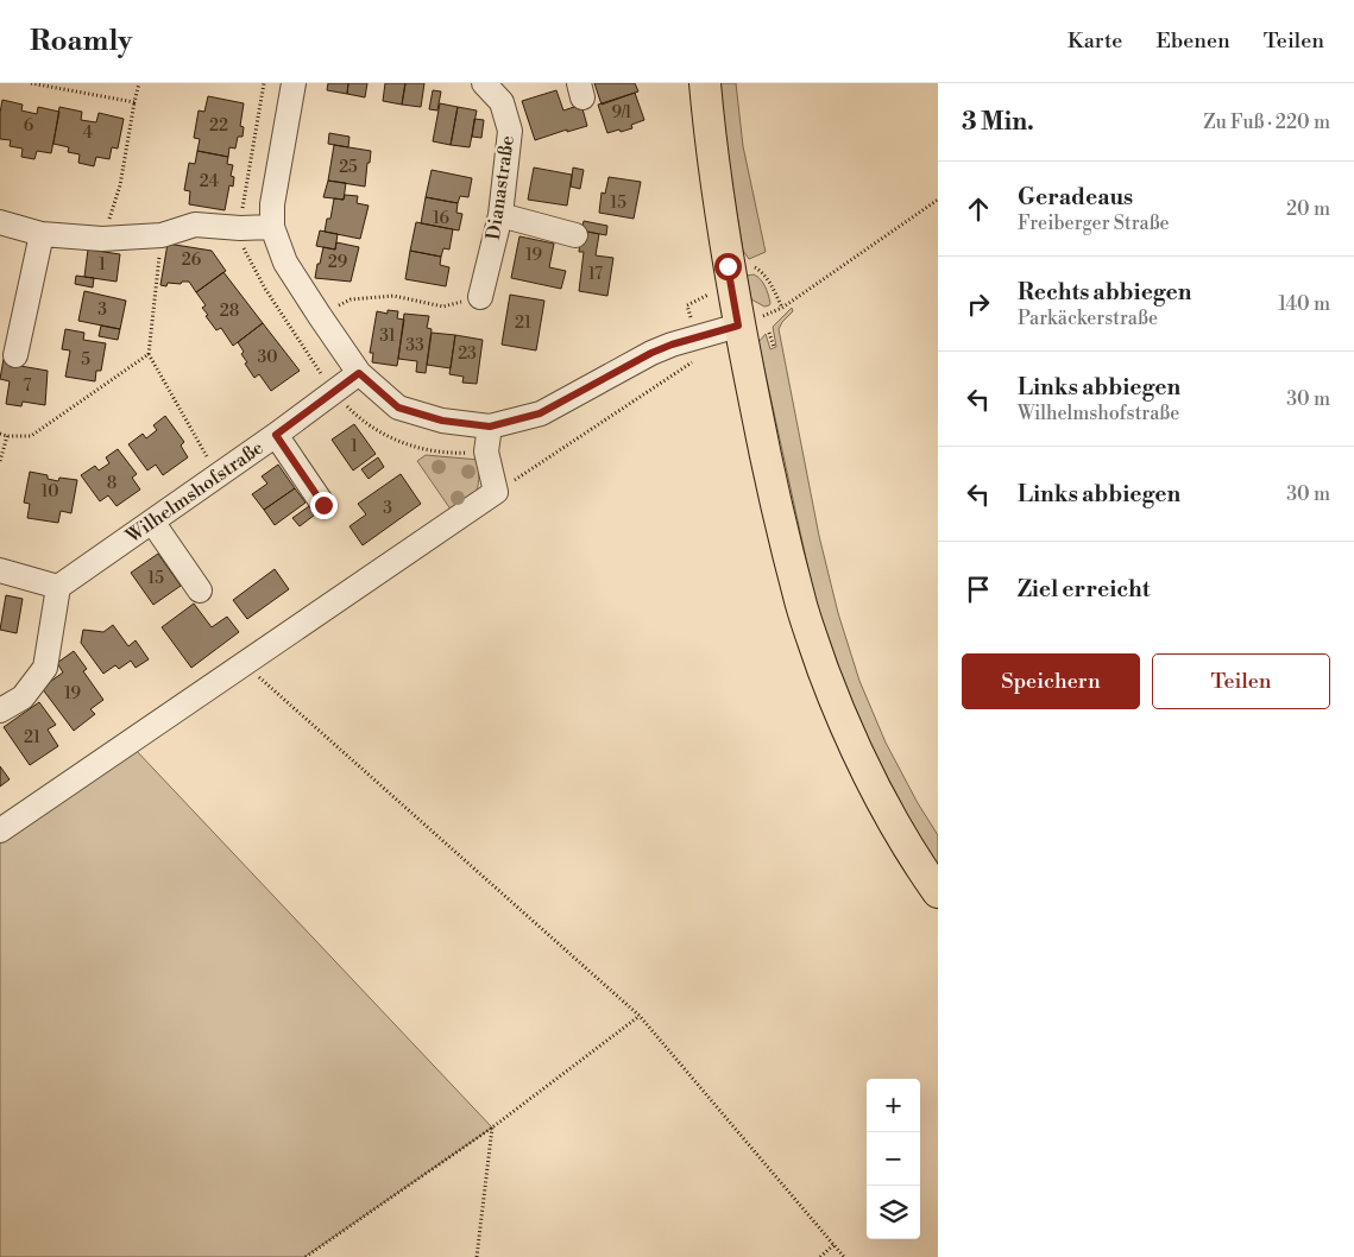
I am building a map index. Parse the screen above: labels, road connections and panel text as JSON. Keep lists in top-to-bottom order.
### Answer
{
  "streets": {
    "street": ["Dianastraße", "Wilhelmshofstraße"]
  },
  "house_numbers": [
    "9/1",
    "6",
    "22",
    "4",
    "25",
    "24",
    "15",
    "16",
    "19",
    "26",
    "29",
    "1",
    "17",
    "3",
    "28",
    "21",
    "31",
    "33",
    "23",
    "30",
    "5",
    "7",
    "1",
    "8",
    "10",
    "3",
    "15",
    "19",
    "21"
  ],
  "page": {
    "header": "Roamly",
    "nav": ["Karte", "Ebenen", "Teilen"],
    "heading": ["3 Min.", "Zu Fuß · 220 m"],
    "list": [
      ["Geradeaus", "Freiberger Straße", "20 m"],
      ["Rechts abbiegen", "Parkäckerstraße", "140 m"],
      ["Links abbiegen", "Wilhelmshofstraße", "30 m"],
      ["Links abbiegen", "30 m"],
      "Ziel erreicht"
    ],
    "buttons": ["Speichern", "Teilen"],
    "map_buttons": ["+", "−"]
  }
}
